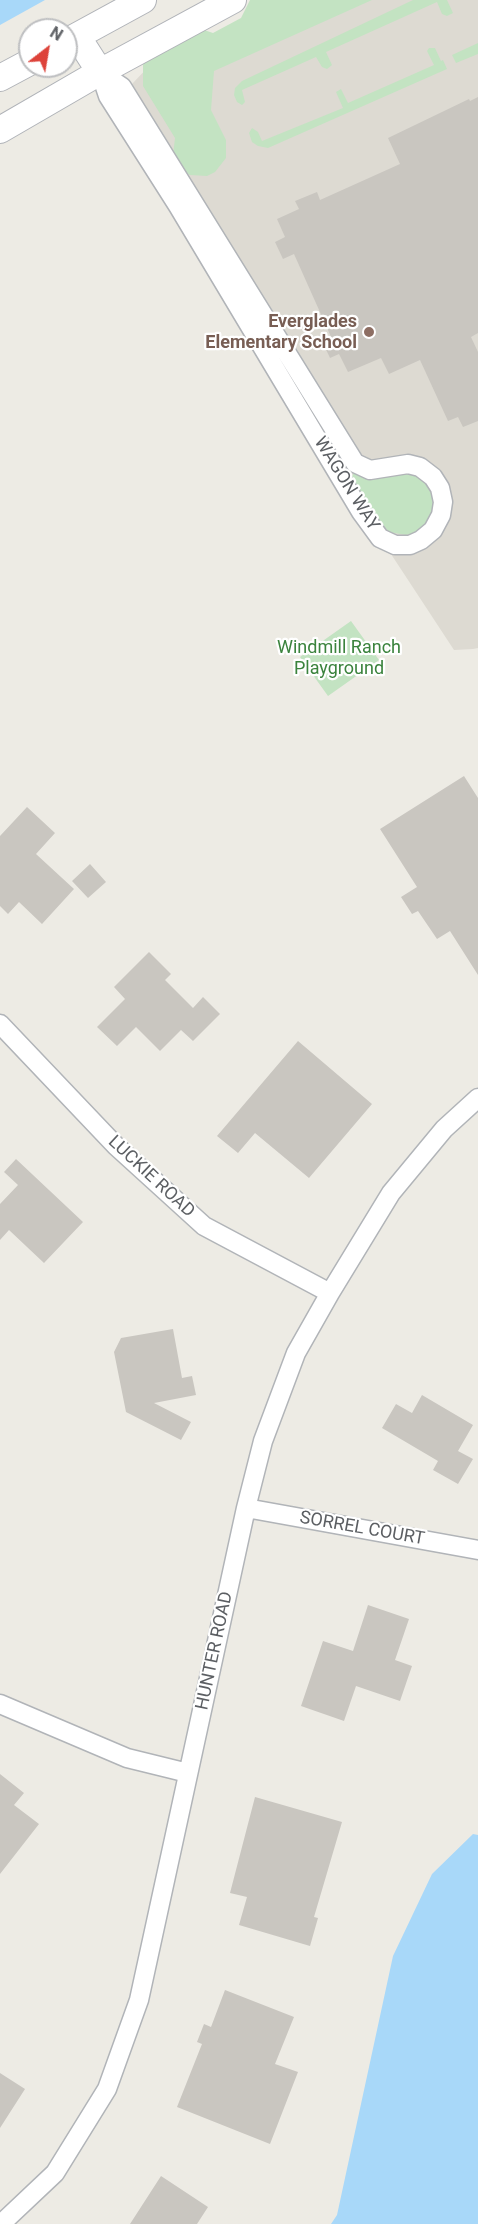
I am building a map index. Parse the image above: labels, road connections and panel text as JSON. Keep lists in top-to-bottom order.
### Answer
{
  "streets": {
    "main road": ["WAGON WAY"],
    "street": ["LUCKIE ROAD", "SORREL COURT", "HUNTER ROAD"]
  },
  "crossings": [
    ["LUCKIE ROAD", "HUNTER ROAD"],
    ["SORREL COURT", "HUNTER ROAD"]
  ],
  "parks": ["Windmill Ranch Playground"],
  "places": ["Everglades Elementary School"],
  "north": "top right"
}
